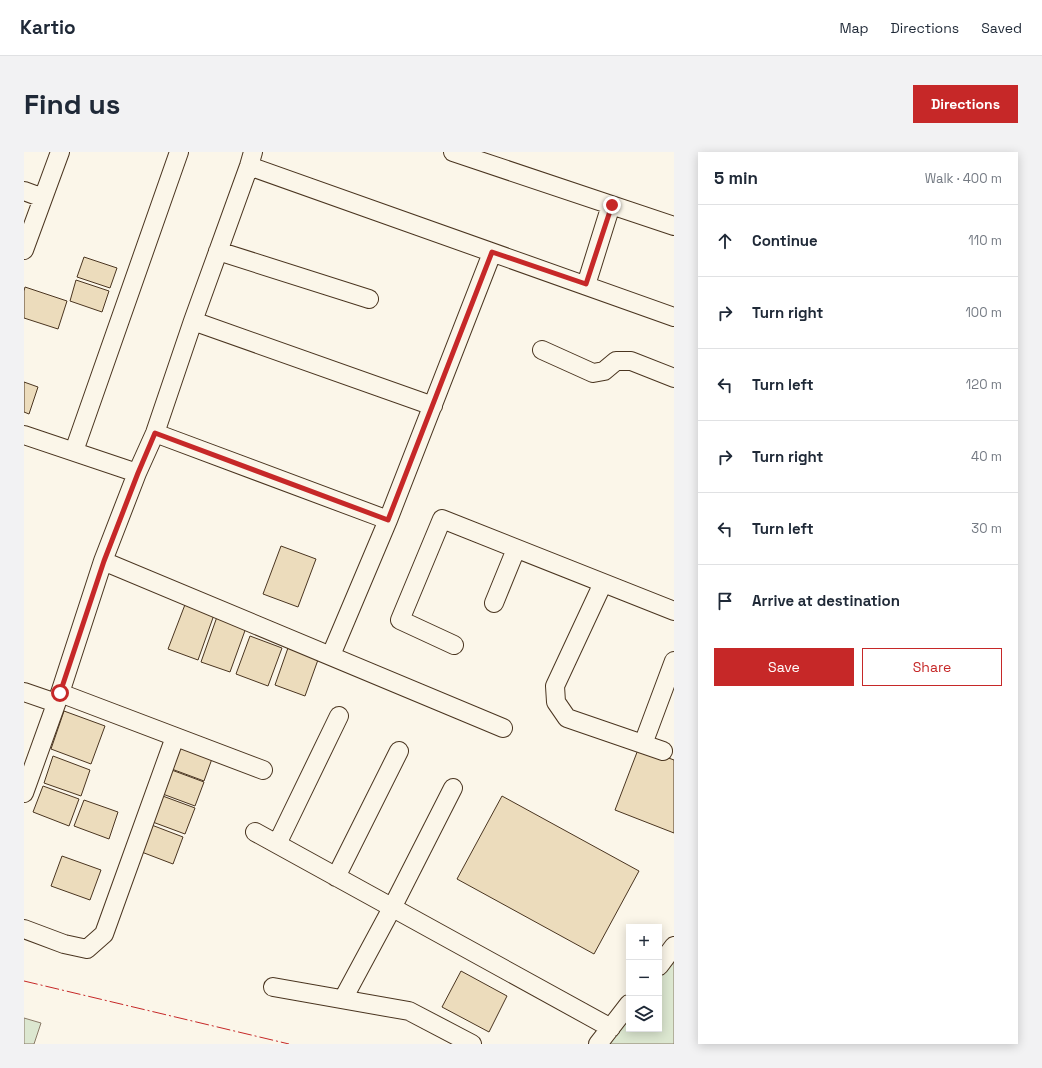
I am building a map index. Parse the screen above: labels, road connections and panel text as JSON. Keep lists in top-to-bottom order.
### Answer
{
  "page": {
    "header": "Kartio",
    "nav": ["Map", "Directions", "Saved"],
    "buttons": [
      "Directions",
      ["Save", "Share"]
    ],
    "title": "Find us",
    "heading": ["5 min", "Walk · 400 m"],
    "list": [
      ["Continue", "110 m"],
      ["Turn right", "100 m"],
      ["Turn left", "120 m"],
      ["Turn right", "40 m"],
      ["Turn left", "30 m"],
      "Arrive at destination"
    ],
    "map_buttons": ["+", "−"]
  }
}
